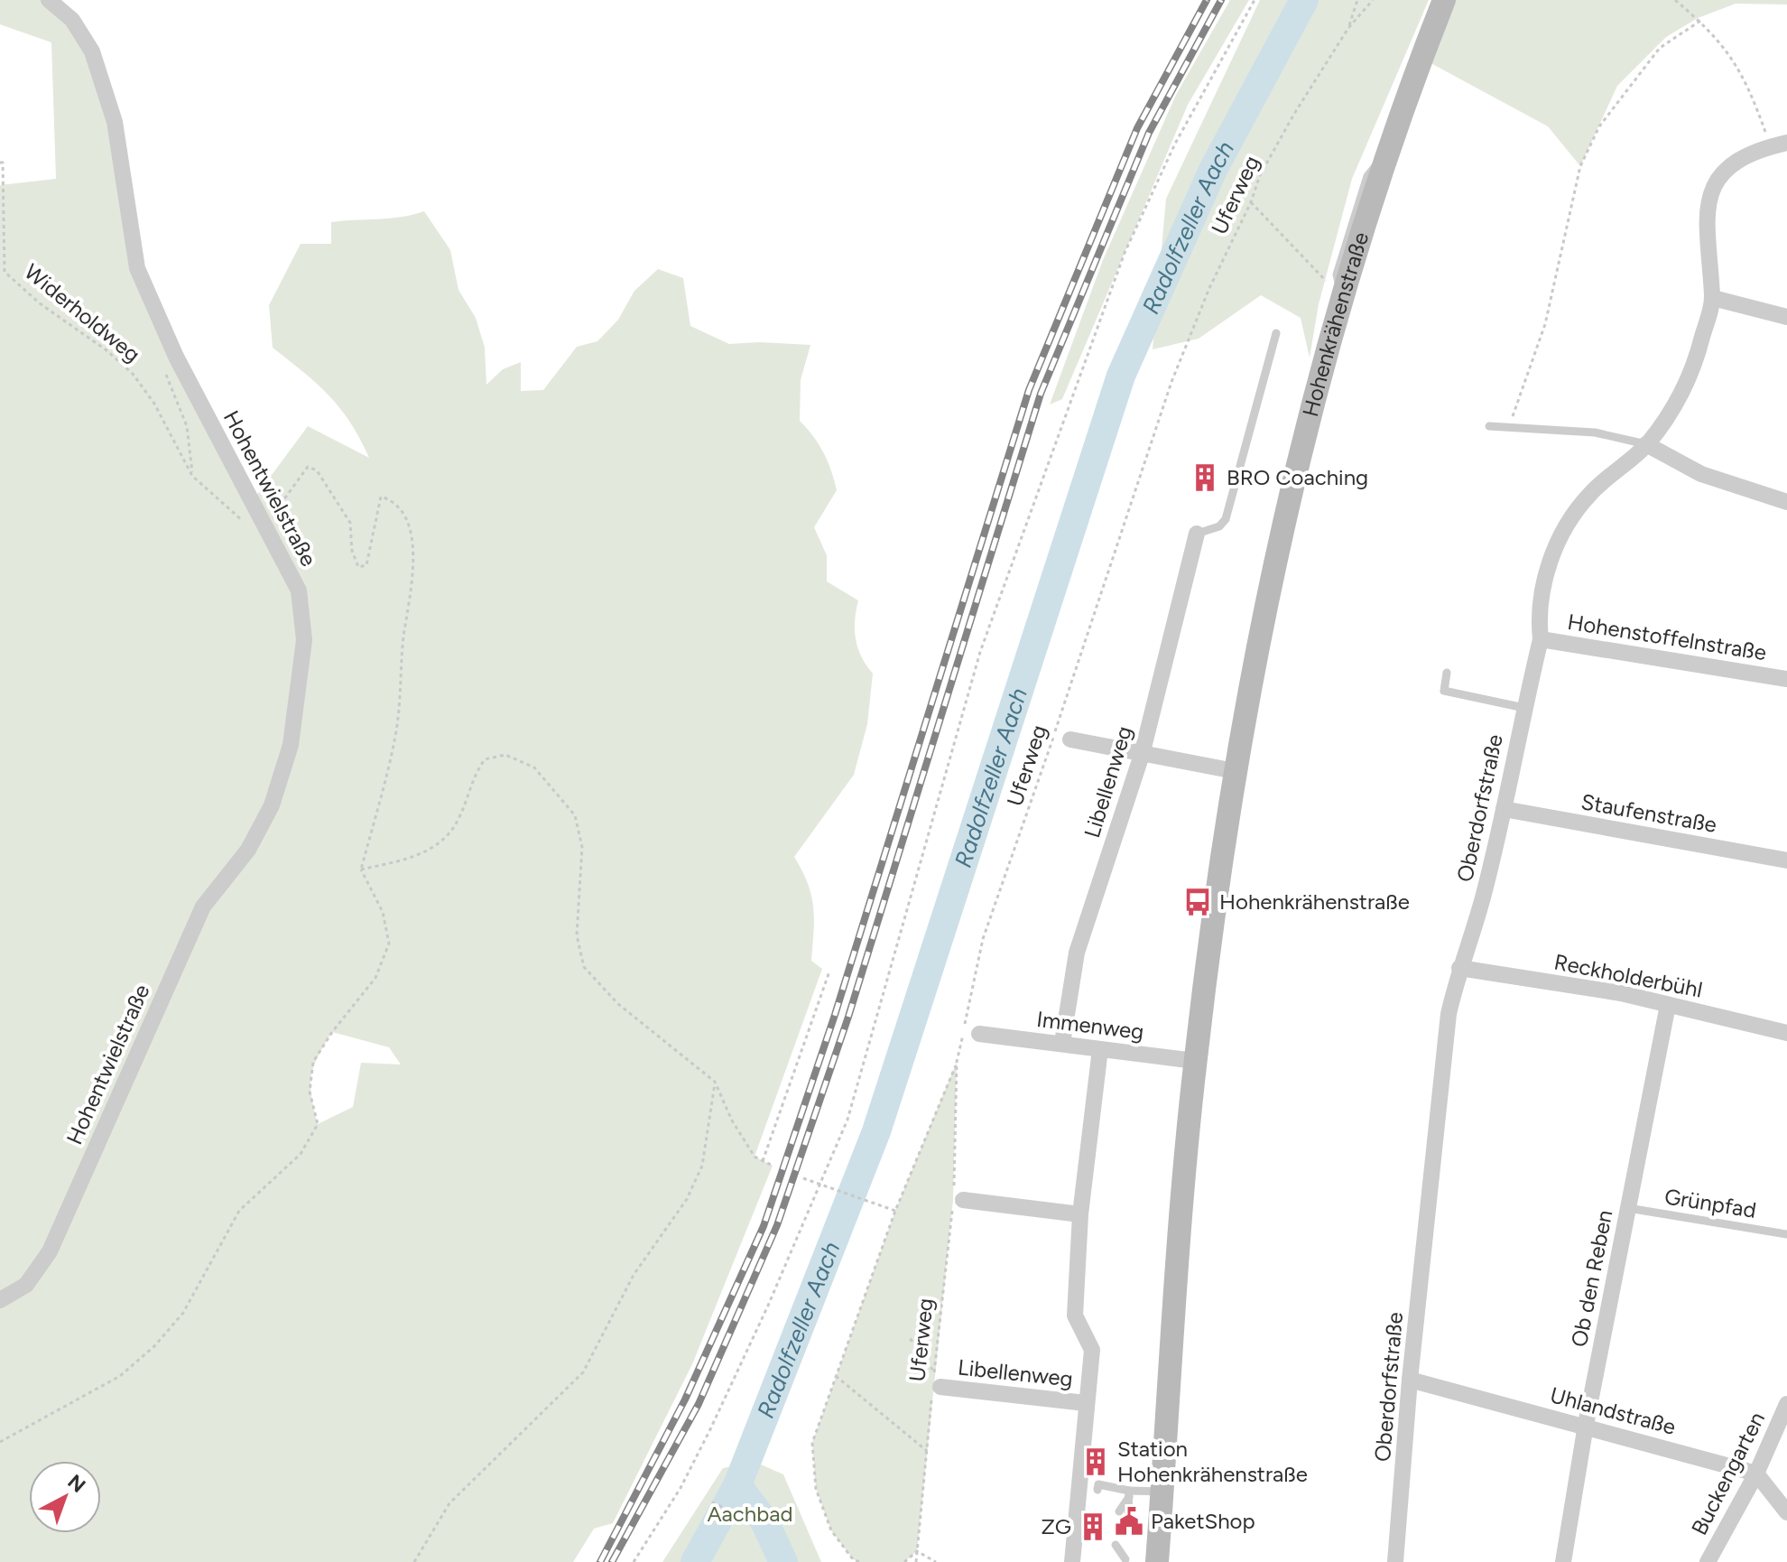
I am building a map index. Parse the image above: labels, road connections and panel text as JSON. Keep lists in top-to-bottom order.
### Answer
{
  "streets": {
    "main road": ["Hohenkrähenstraße"],
    "street": [
      "Hohentwielstraße",
      "Hohenstoffelnstraße",
      "Libellenweg",
      "Oberdorfstraße",
      "Staufenstraße",
      "Reckholderbühl",
      "Immenweg",
      "Ob den Reben",
      "Uhlandstraße",
      "Buckengarten"
    ],
    "lane": ["Grünpfad"],
    "path": ["Uferweg", "Widerholdweg"]
  },
  "crossings": [
    ["Uferweg", "Libellenweg"],
    ["Hohenkrähenstraße", "Immenweg"],
    ["Hohenstoffelnstraße", "Oberdorfstraße"],
    ["Libellenweg", "Immenweg"],
    ["Oberdorfstraße", "Staufenstraße"],
    ["Oberdorfstraße", "Reckholderbühl"],
    ["Oberdorfstraße", "Uhlandstraße"],
    ["Reckholderbühl", "Ob den Reben"],
    ["Grünpfad", "Ob den Reben"],
    ["Ob den Reben", "Uhlandstraße"],
    ["Uhlandstraße", "Buckengarten"]
  ],
  "water": ["Radolfzeller Aach"],
  "parks": ["Aachbad"],
  "places": {
    "building": ["BRO Coaching", "Station Hohenkrähenstraße", "ZG"],
    "bus stop": ["Hohenkrähenstraße"],
    "public building": ["PaketShop"]
  },
  "north": "top right"
}
